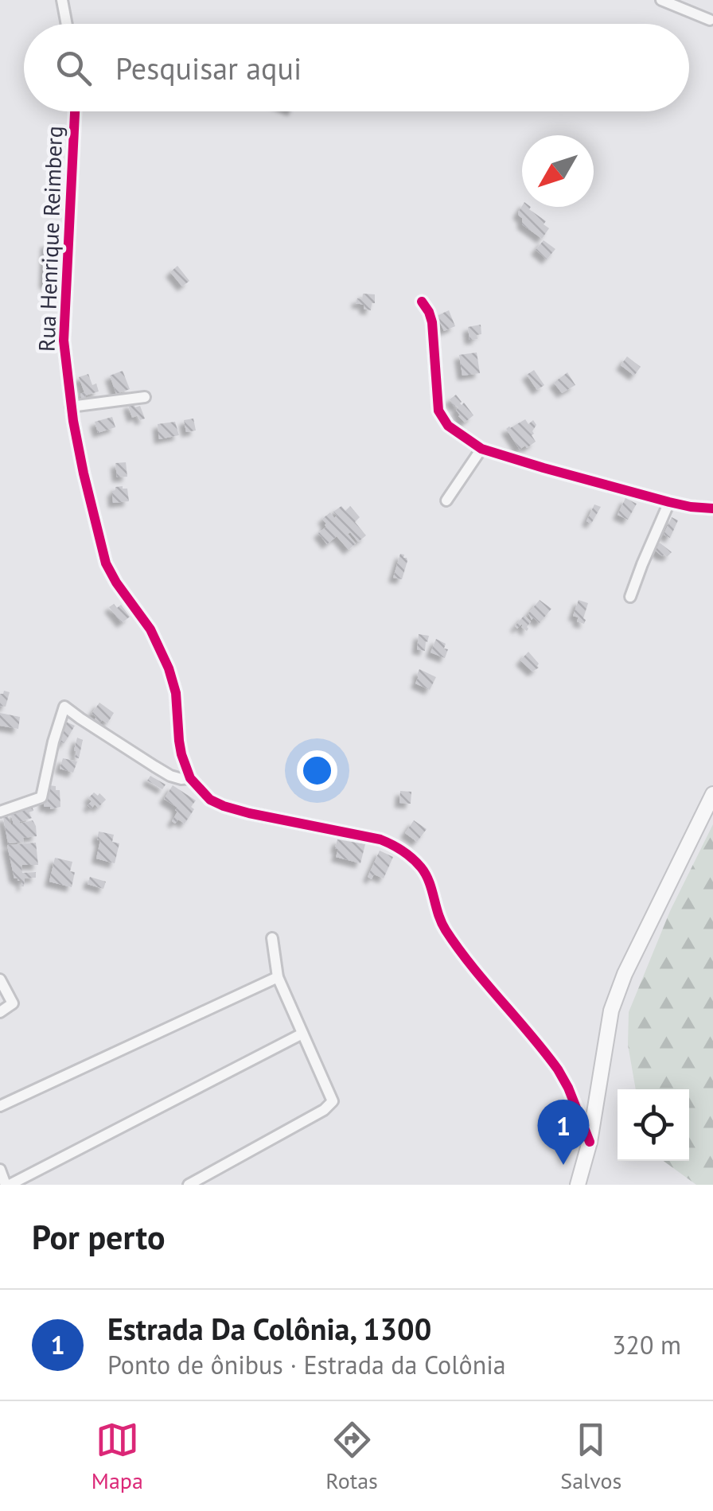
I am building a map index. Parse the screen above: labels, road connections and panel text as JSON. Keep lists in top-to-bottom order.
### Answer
{
  "streets": {
    "street": ["Rua Henrique Reimberg"]
  },
  "north": "bottom left",
  "page": {
    "search": "Pesquisar aqui",
    "pins": "1",
    "heading": "Por perto",
    "list": [
      {
        "mark": "1",
        "name": "Estrada Da Colônia, 1300",
        "note": "Ponto de ônibus · Estrada da Colônia",
        "value": "320 m"
      }
    ],
    "nav": ["Mapa", "Rotas", "Salvos"]
  }
}
